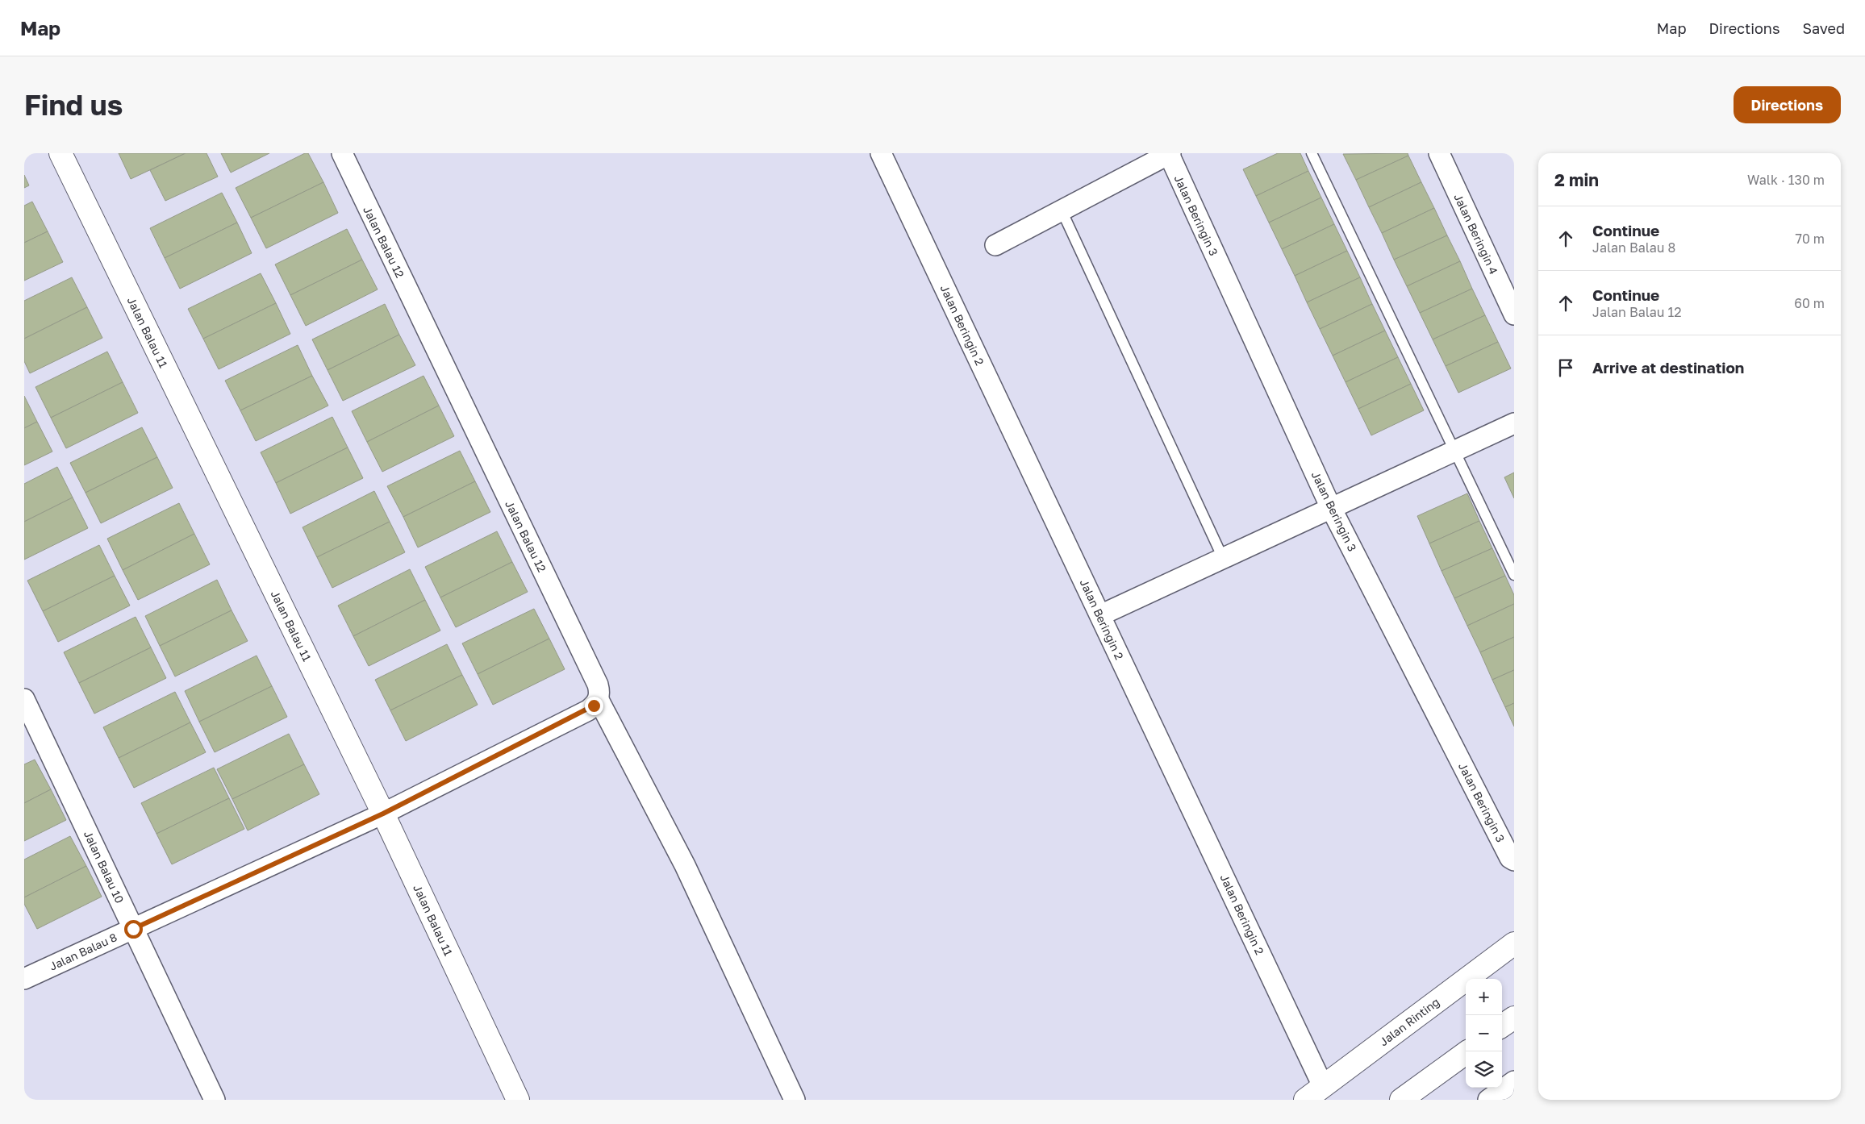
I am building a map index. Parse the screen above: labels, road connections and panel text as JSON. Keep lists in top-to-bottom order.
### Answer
{
  "streets": {
    "street": [
      "Jalan Beringin 3",
      "Jalan Beringin 4",
      "Jalan Balau 12",
      "Jalan Beringin 2",
      "Jalan Balau 11",
      "Jalan Balau 10",
      "Jalan Balau 8",
      "Jalan Rinting"
    ]
  },
  "crossings": [
    ["Jalan Beringin 2", "Jalan Rinting"],
    ["Jalan Balau 11", "Jalan Balau 8"],
    ["Jalan Balau 10", "Jalan Balau 8"]
  ],
  "page": {
    "header": "Map",
    "nav": ["Map", "Directions", "Saved"],
    "buttons": "Directions",
    "title": "Find us",
    "heading": ["2 min", "Walk · 130 m"],
    "list": [
      ["Continue", "Jalan Balau 8", "70 m"],
      ["Continue", "Jalan Balau 12", "60 m"],
      "Arrive at destination"
    ],
    "map_buttons": ["+", "−"]
  }
}
